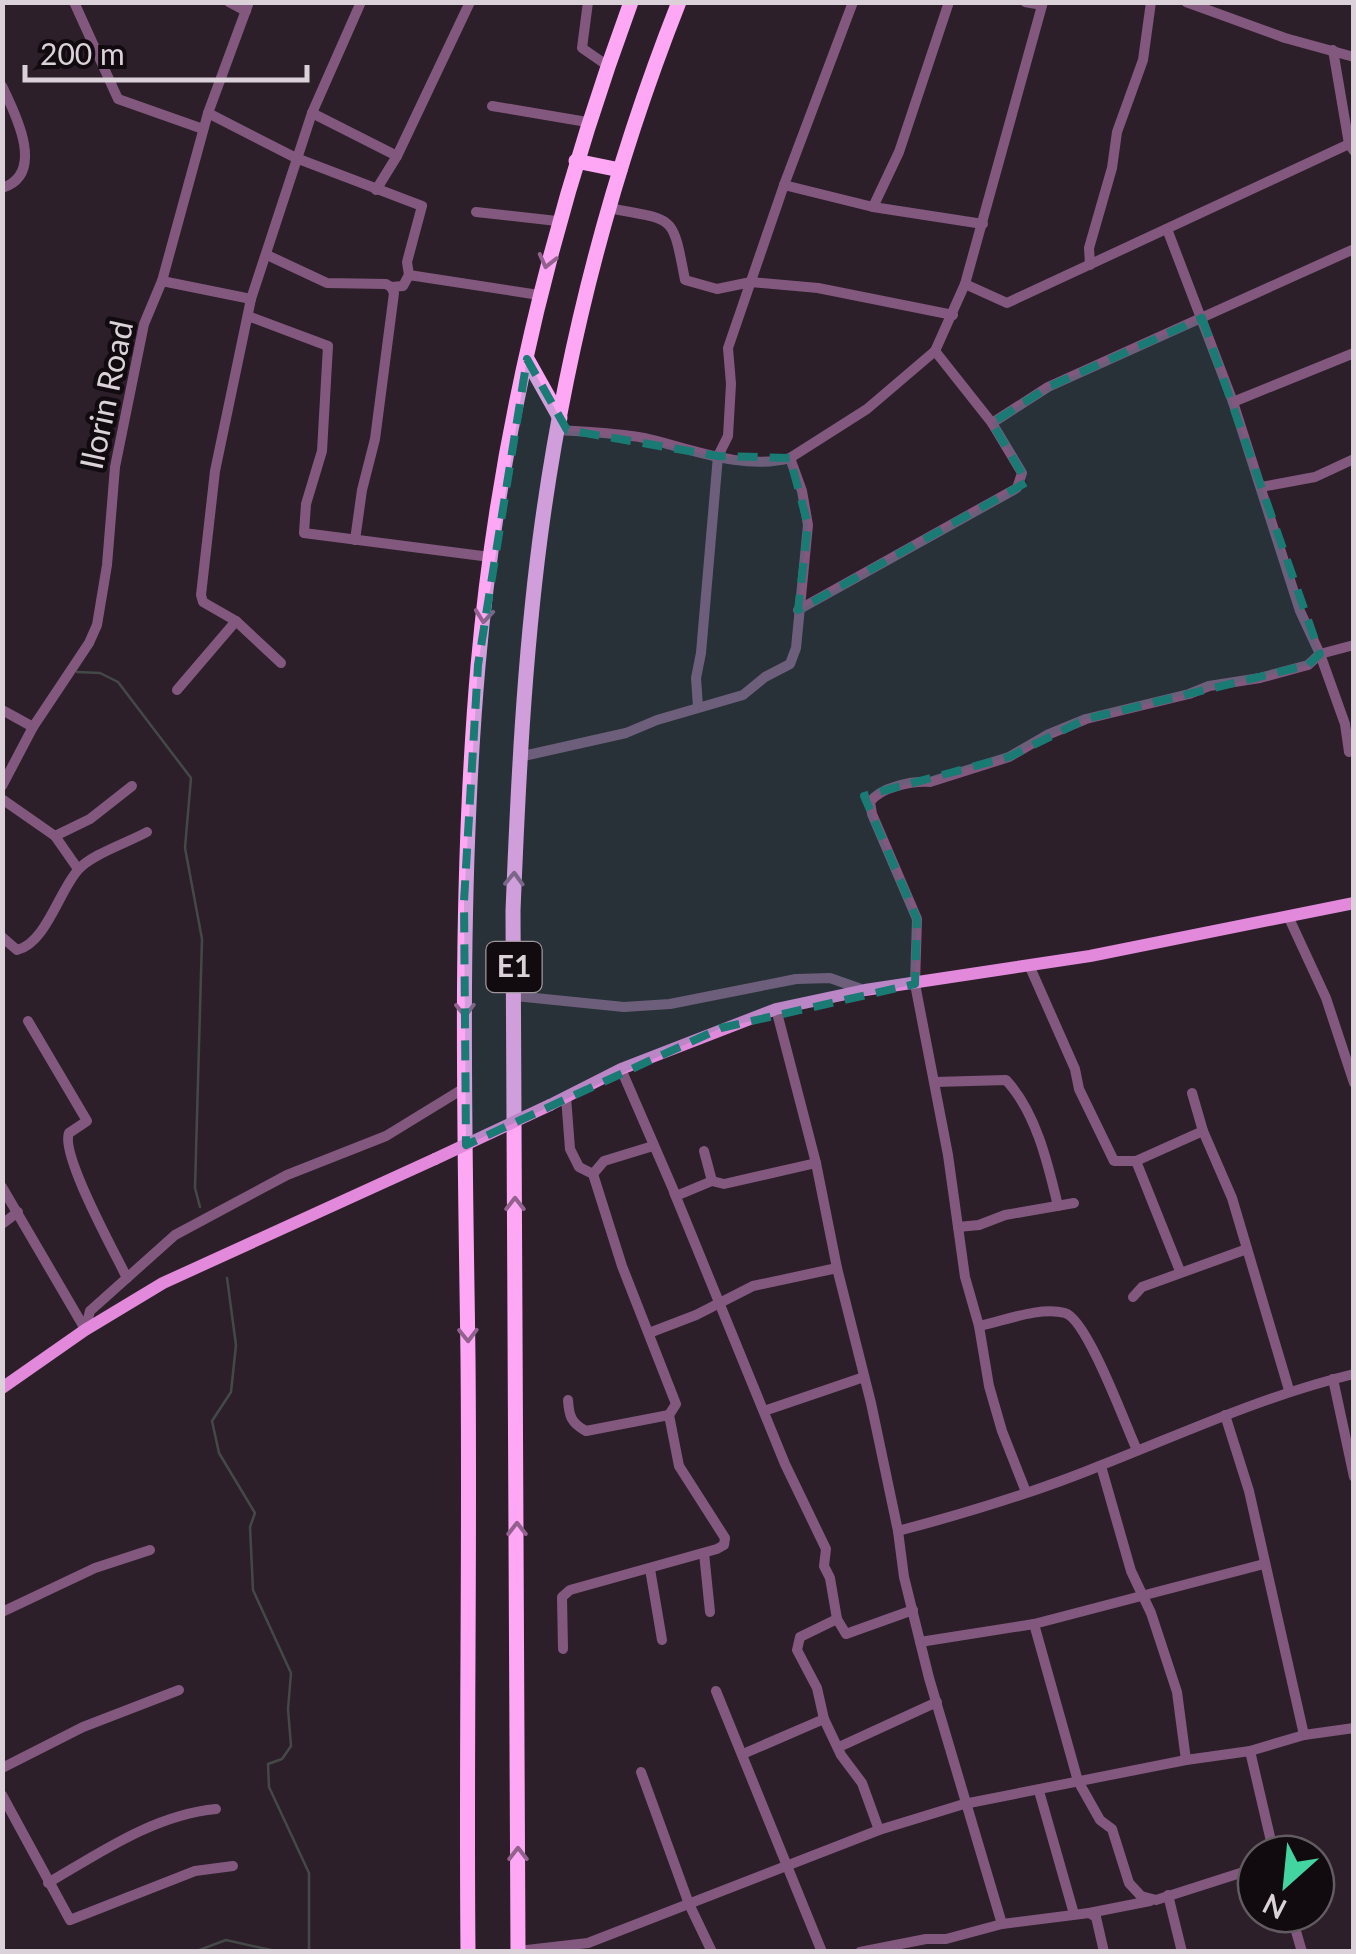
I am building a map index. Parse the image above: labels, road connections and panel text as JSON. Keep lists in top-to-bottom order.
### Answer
{
  "streets": {
    "highway": ["E1"],
    "street": ["Ilorin Road"]
  },
  "scale_bar": "200 m",
  "north": "bottom left"
}
